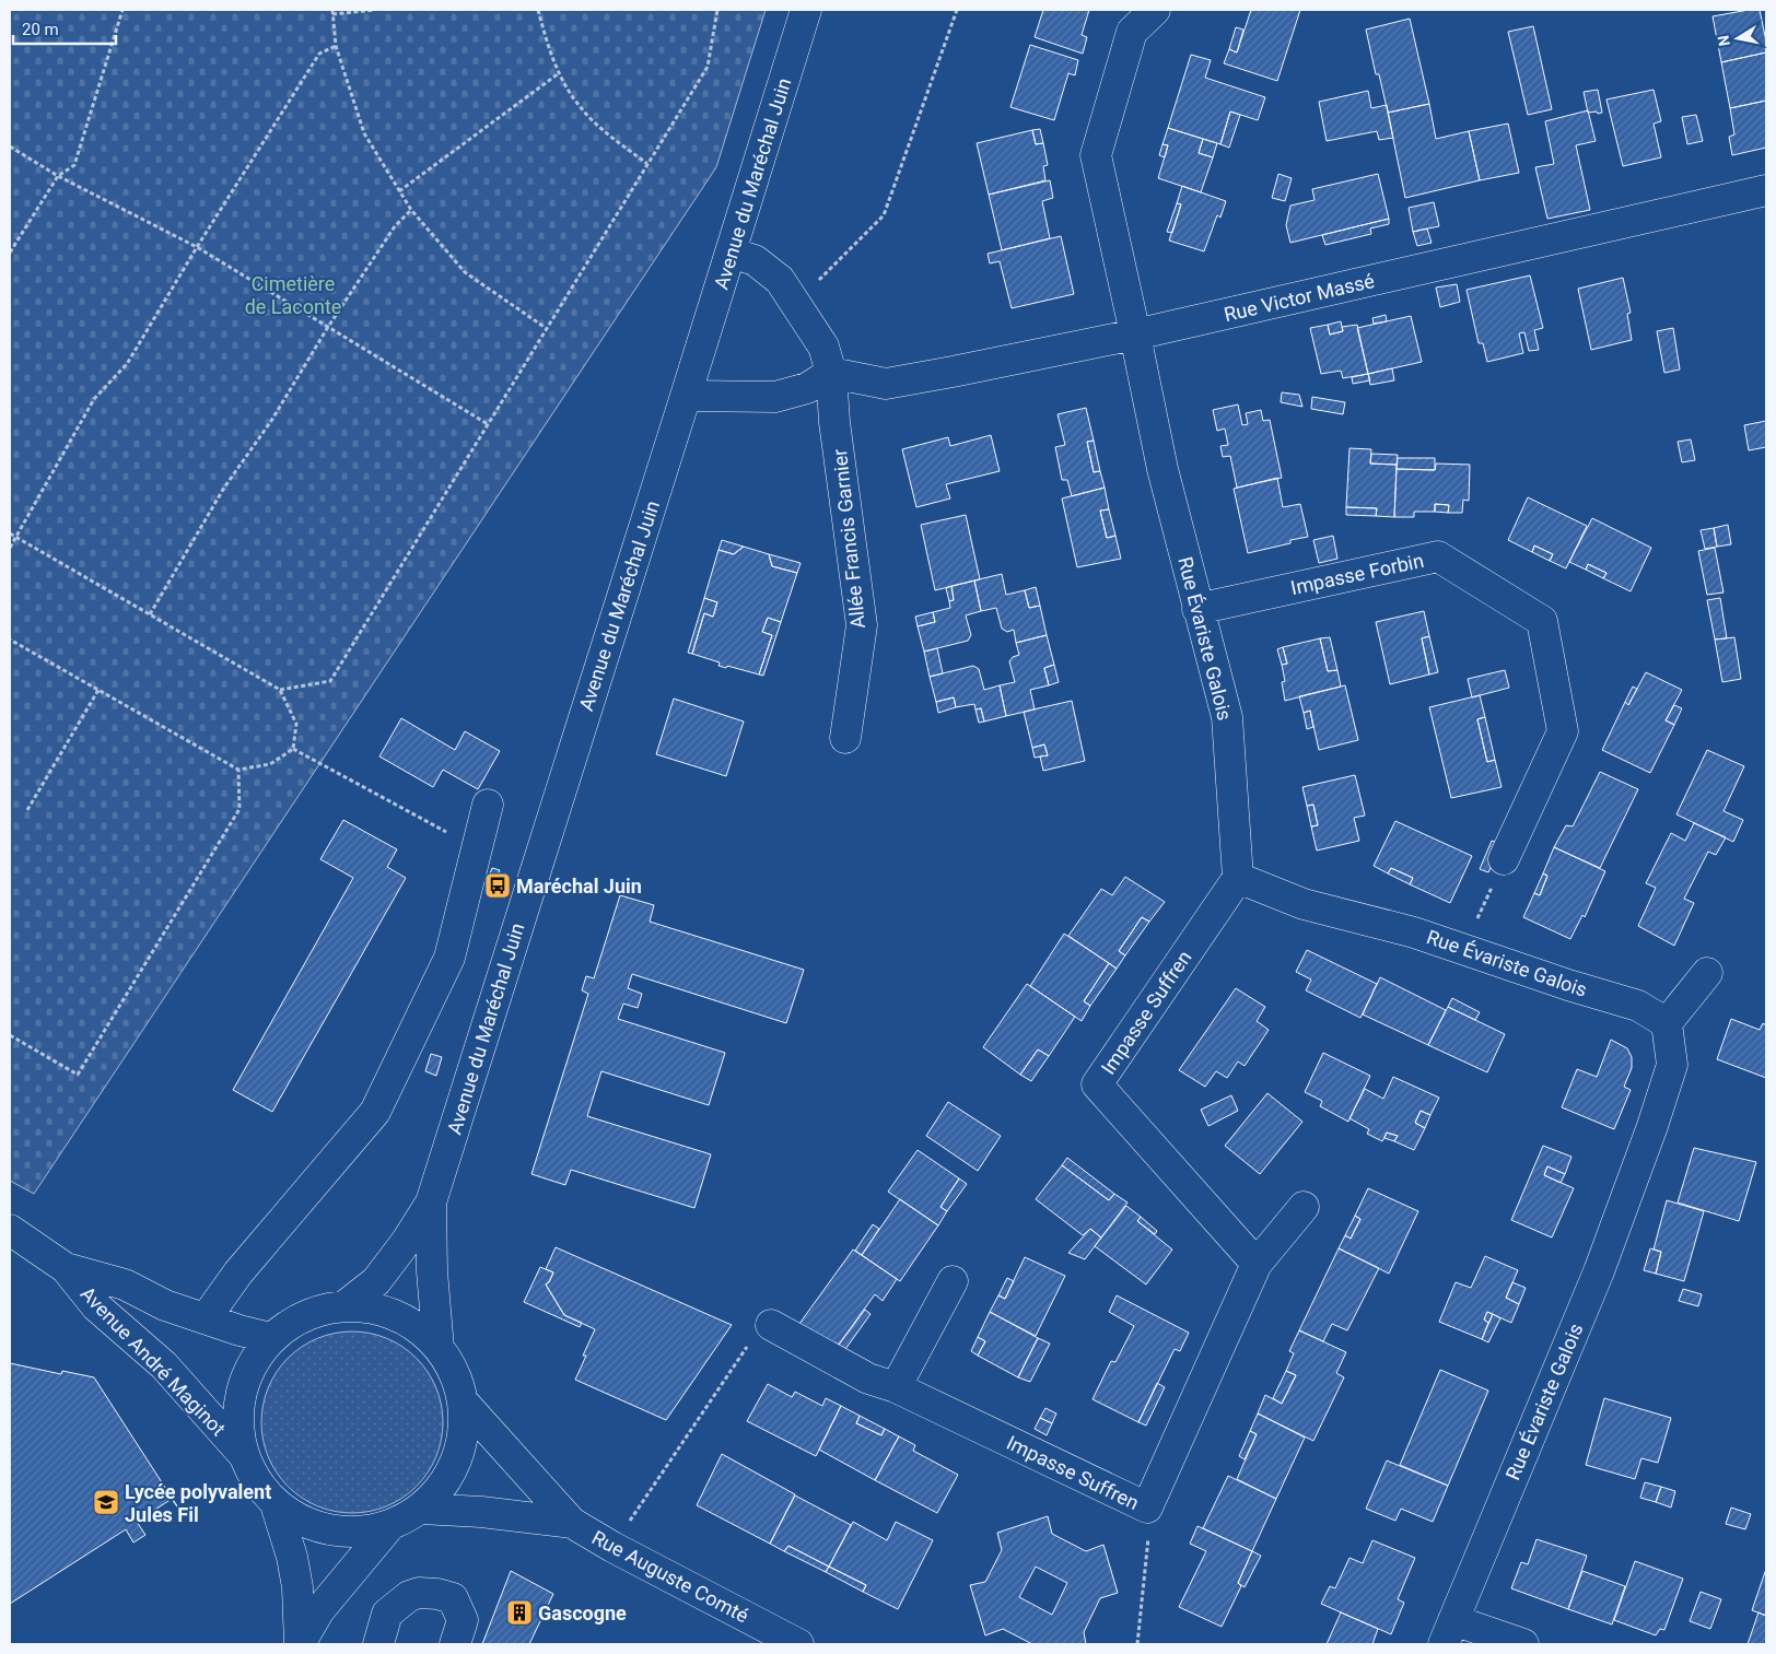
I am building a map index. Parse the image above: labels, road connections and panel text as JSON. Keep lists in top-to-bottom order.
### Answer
{
  "streets": {
    "street": [
      "Avenue du Maréchal Juin",
      "Rue Victor Massé",
      "Allée Francis Garnier",
      "Impasse Forbin",
      "Rue Évariste Galois",
      "Impasse Suffren",
      "Avenue André Maginot",
      "Rue Auguste Comté"
    ]
  },
  "crossings": [
    ["Rue Victor Massé", "Allée Francis Garnier"],
    ["Rue Victor Massé", "Rue Évariste Galois"],
    ["Impasse Forbin", "Rue Évariste Galois"],
    ["Rue Évariste Galois", "Impasse Suffren"]
  ],
  "parks": ["Cimetière de Laconte"],
  "places": {
    "bus stop": ["Maréchal Juin"],
    "school or university": ["Lycée polyvalent Jules Fil"],
    "building": ["Gascogne"]
  },
  "scale_bar": "20 m",
  "north": "left"
}
